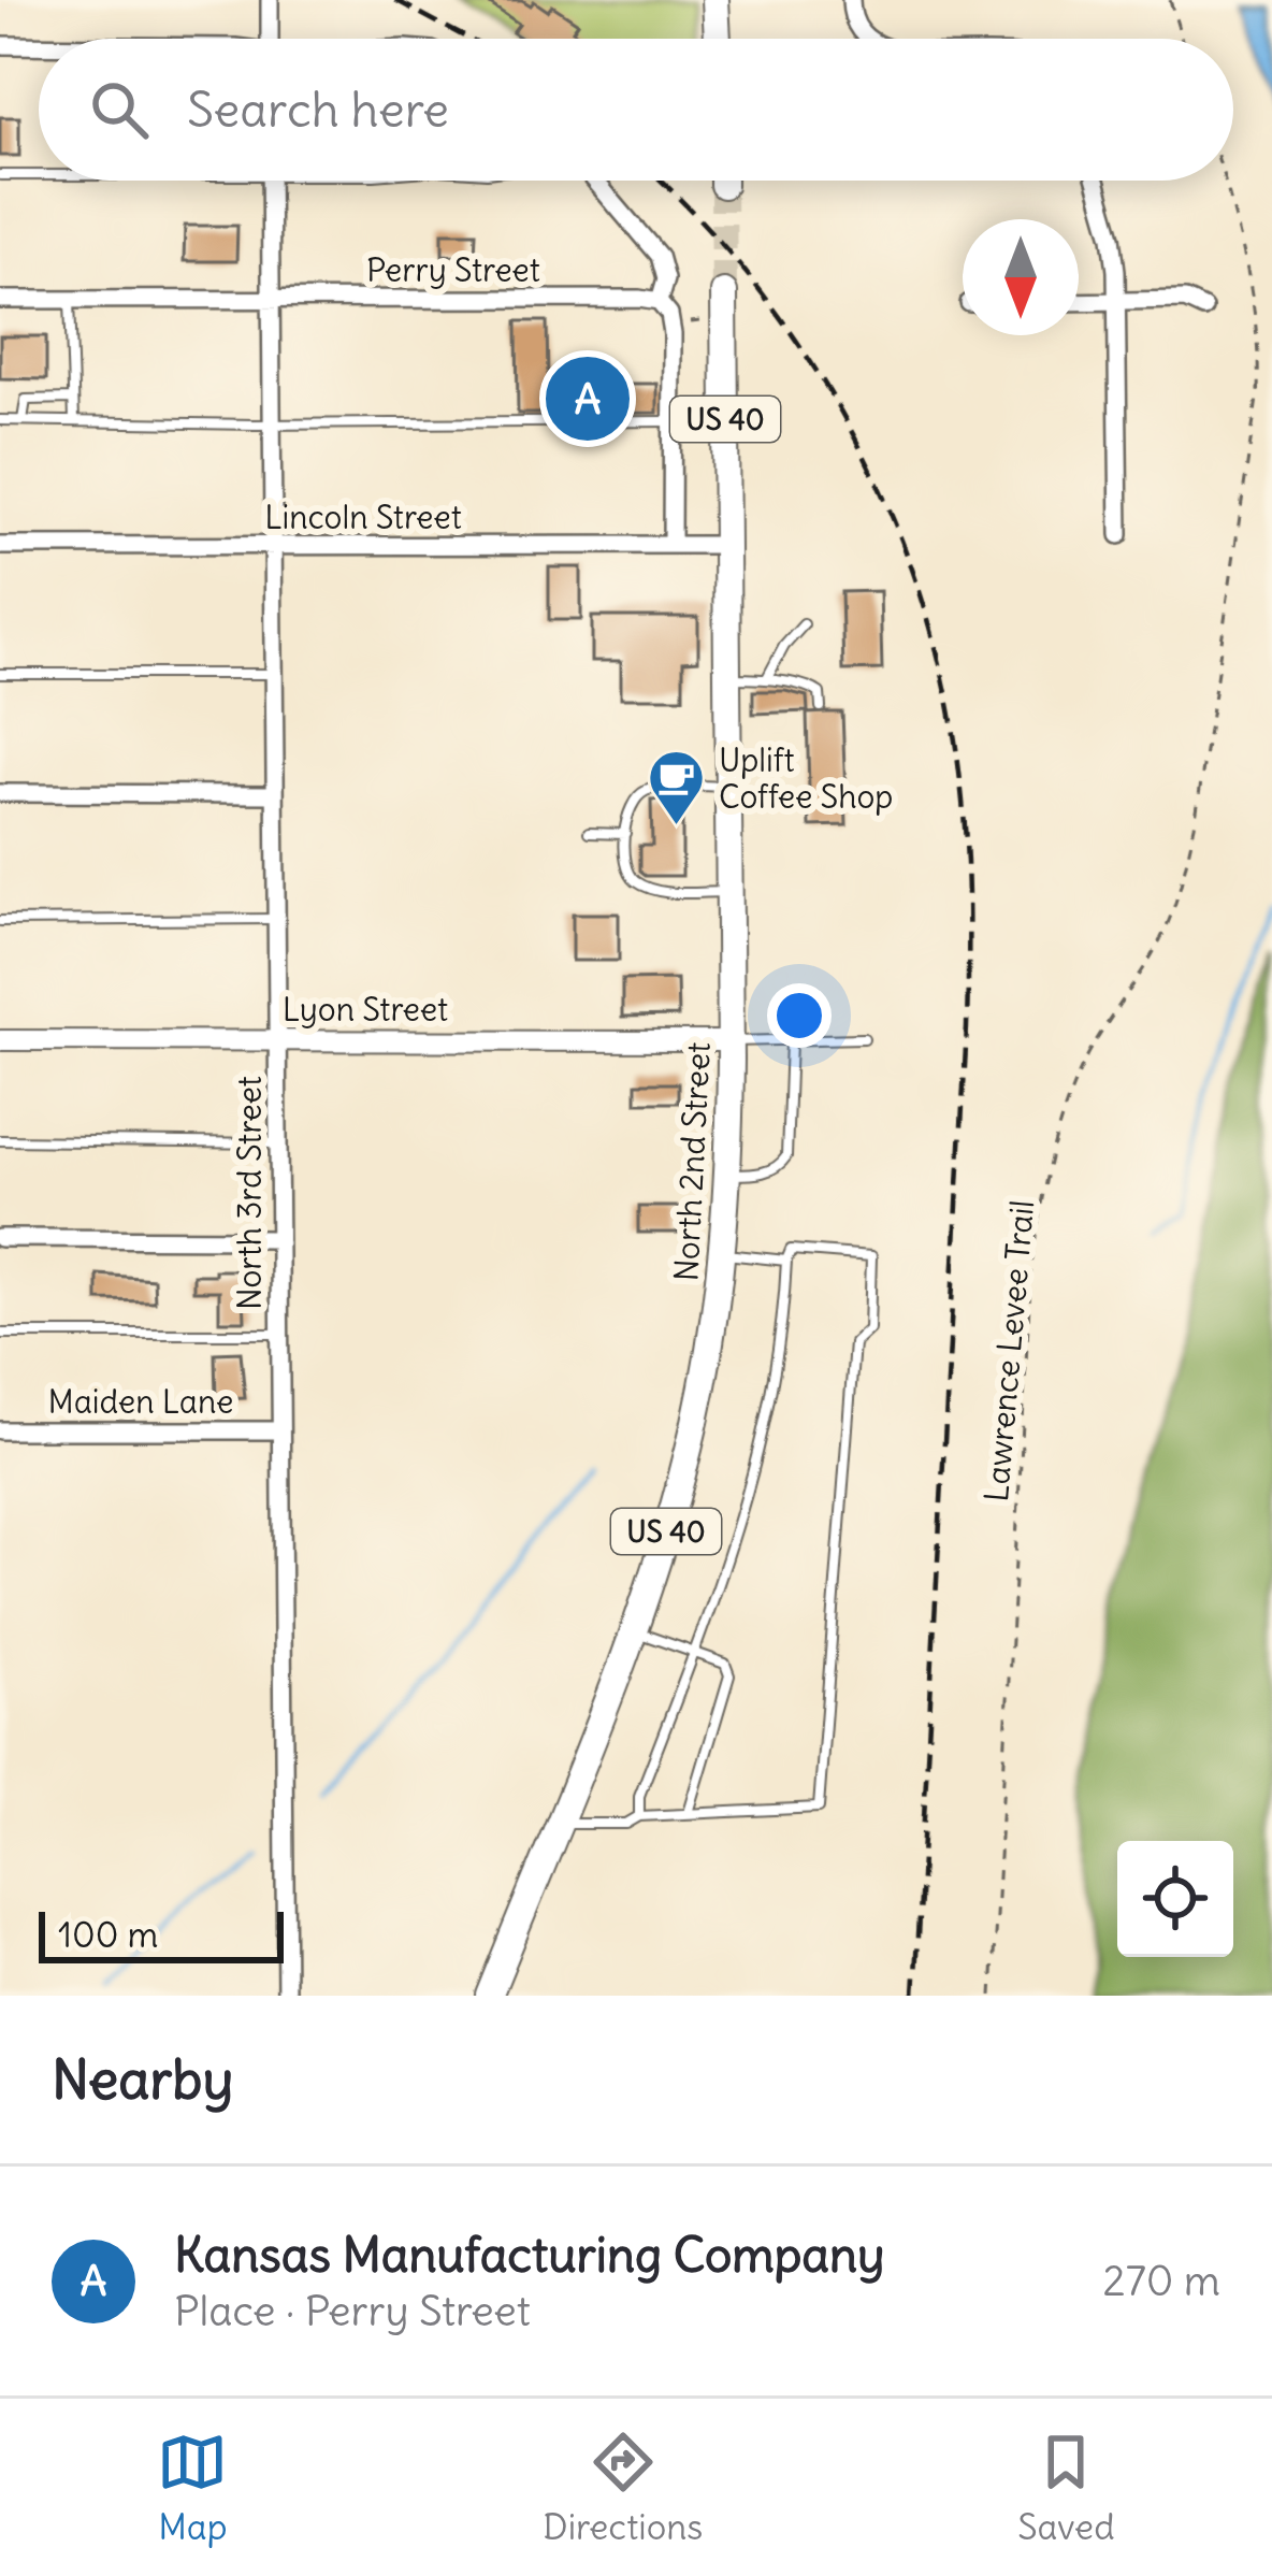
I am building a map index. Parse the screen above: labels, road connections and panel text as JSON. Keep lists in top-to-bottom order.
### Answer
{
  "streets": {
    "highway": ["US 40", "North 2nd Street"],
    "street": [
      "Perry Street",
      "Lincoln Street",
      "Lyon Street",
      "North 3rd Street",
      "Maiden Lane"
    ],
    "path": ["Lawrence Levee Trail"]
  },
  "crossings": [
    ["Perry Street", "North 3rd Street"],
    ["Lincoln Street", "North 2nd Street"],
    ["Lincoln Street", "North 3rd Street"],
    ["Lyon Street", "North 2nd Street"],
    ["Lyon Street", "North 3rd Street"],
    ["North 3rd Street", "Maiden Lane"]
  ],
  "places": {
    "cafe": ["Uplift Coffee Shop"]
  },
  "scale_bar": "100 m",
  "north": "bottom",
  "page": {
    "search": "Search here",
    "pins": "A",
    "scale": "100 m",
    "heading": "Nearby",
    "list": [
      {
        "mark": "A",
        "name": "Kansas Manufacturing Company",
        "note": "Place · Perry Street",
        "value": "270 m"
      }
    ],
    "nav": ["Map", "Directions", "Saved"]
  }
}
